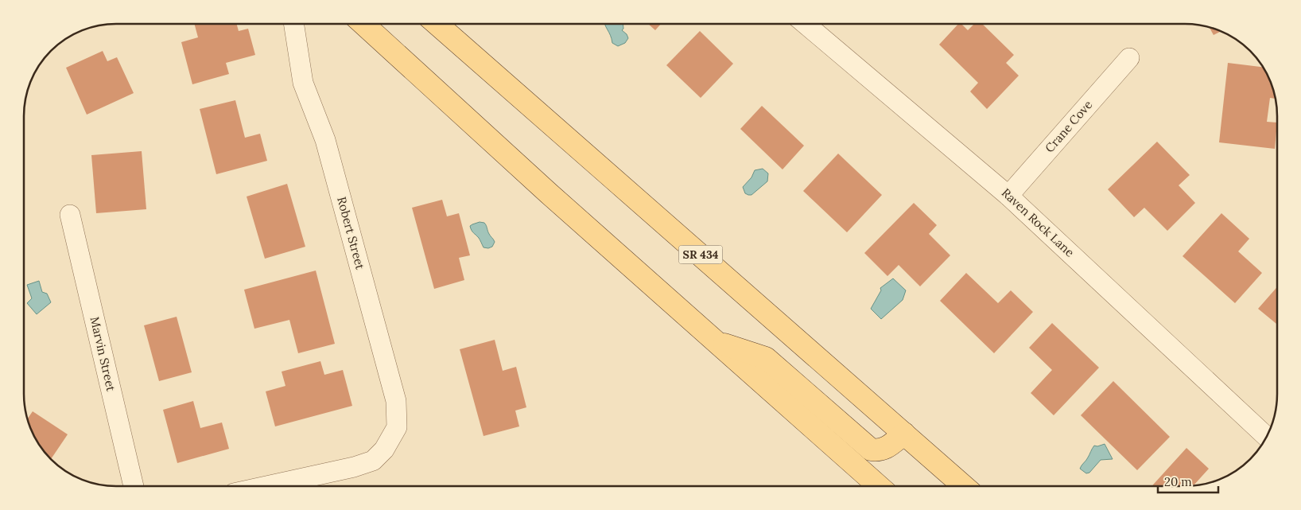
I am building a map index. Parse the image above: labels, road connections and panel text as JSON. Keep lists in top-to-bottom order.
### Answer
{
  "streets": {
    "main road": ["SR 434"],
    "street": [
      "Crane Cove",
      "Raven Rock Lane",
      "Robert Street",
      "Marvin Street"
    ]
  },
  "crossings": [
    ["Crane Cove", "Raven Rock Lane"]
  ],
  "scale_bar": "20 m"
}
